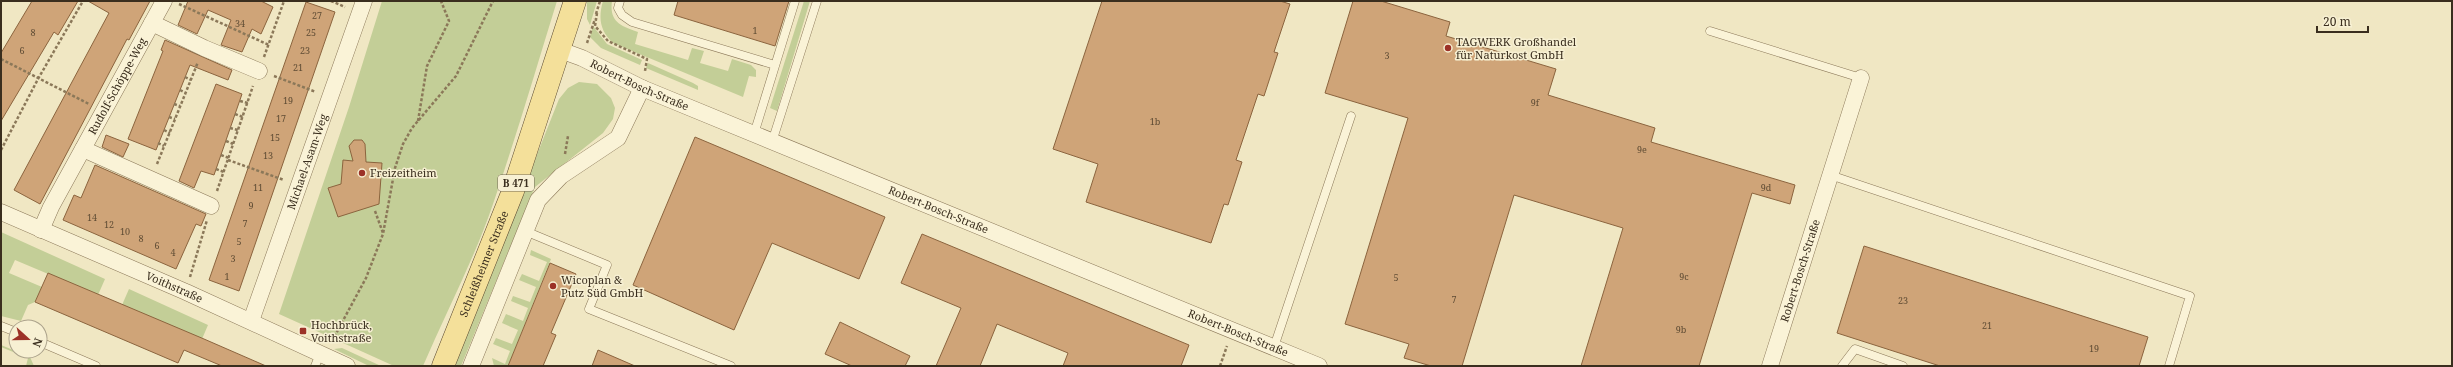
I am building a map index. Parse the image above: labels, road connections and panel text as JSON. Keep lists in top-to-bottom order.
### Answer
{
  "streets": {
    "main road": ["B 471", "Schleißheimer Straße"],
    "street": [
      "Robert-Bosch-Straße",
      "Rudolf-Schöppe-Weg",
      "Michael-Asam-Weg",
      "Voithstraße"
    ]
  },
  "crossings": [
    ["Robert-Bosch-Straße", "Schleißheimer Straße"],
    ["Rudolf-Schöppe-Weg", "Voithstraße"],
    ["Michael-Asam-Weg", "Voithstraße"]
  ],
  "places": {
    "other": ["TAGWERK Großhandel für Naturkost GmbH", "Freizeitheim", "Wicoplan & Putz Süd GmbH"],
    "transit": ["Hochbrück, Voithstraße"]
  },
  "house_numbers": [
    "27",
    "34",
    "1",
    "8",
    "25",
    "6",
    "23",
    "3",
    "21",
    "19",
    "9f",
    "17",
    "1b",
    "15",
    "9e",
    "13",
    "11",
    "9d",
    "9",
    "14",
    "7",
    "12",
    "10",
    "8",
    "5",
    "6",
    "4",
    "3",
    "1",
    "9c",
    "5",
    "7",
    "23",
    "21",
    "9b",
    "19"
  ],
  "scale_bar": "20 m",
  "north": "right"
}
